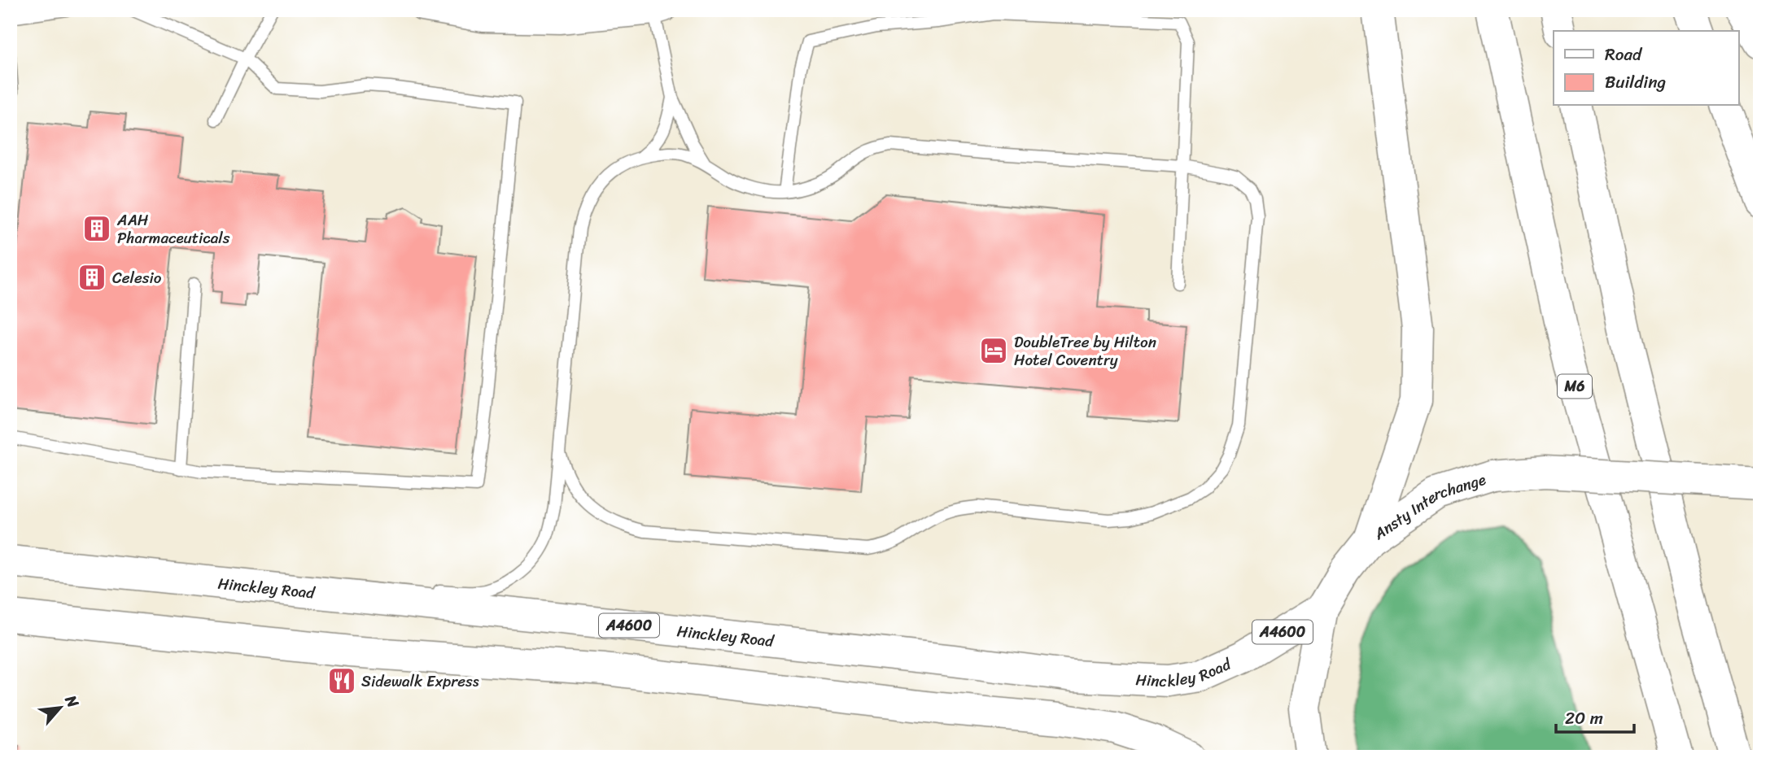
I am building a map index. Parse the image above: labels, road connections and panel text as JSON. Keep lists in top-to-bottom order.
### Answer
{
  "streets": {
    "highway": [
      "M6",
      "Ansty Interchange",
      "Hinckley Road",
      "A4600"
    ]
  },
  "crossings": [
    ["Ansty Interchange", "Hinckley Road"]
  ],
  "places": {
    "building": ["AAH Pharmaceuticals", "Celesio"],
    "hotel": ["DoubleTree by Hilton Hotel Coventry"],
    "restaurant": ["Sidewalk Express"]
  },
  "legend": ["Road", "Building"],
  "scale_bar": "20 m",
  "north": "top right"
}
